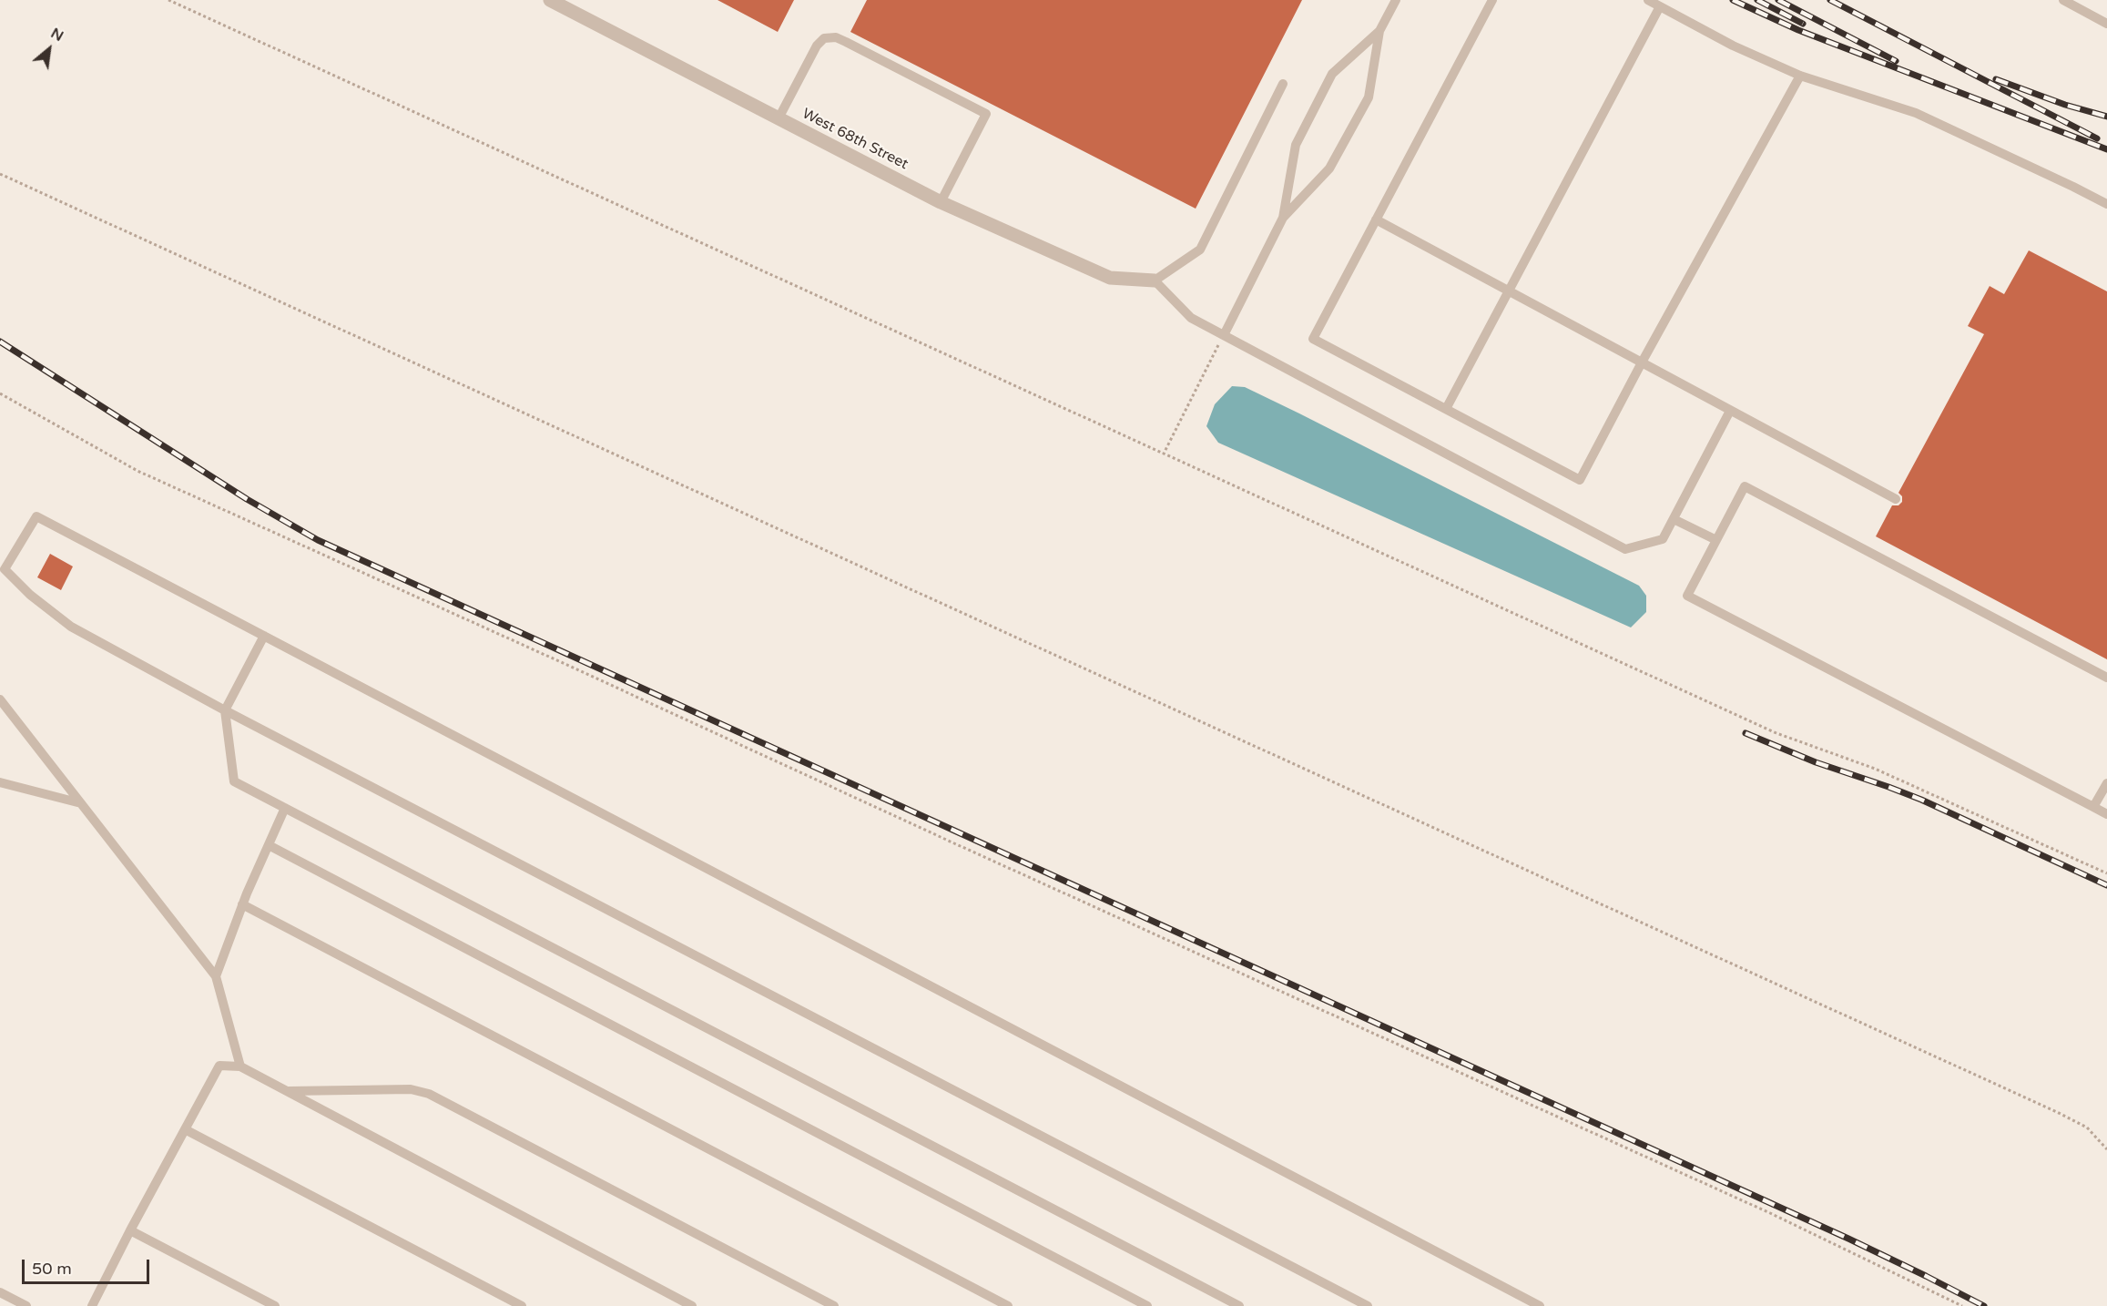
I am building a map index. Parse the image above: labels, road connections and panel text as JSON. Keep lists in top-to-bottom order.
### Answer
{
  "streets": {
    "street": ["West 68th Street"]
  },
  "scale_bar": "50 m",
  "north": "top right"
}
